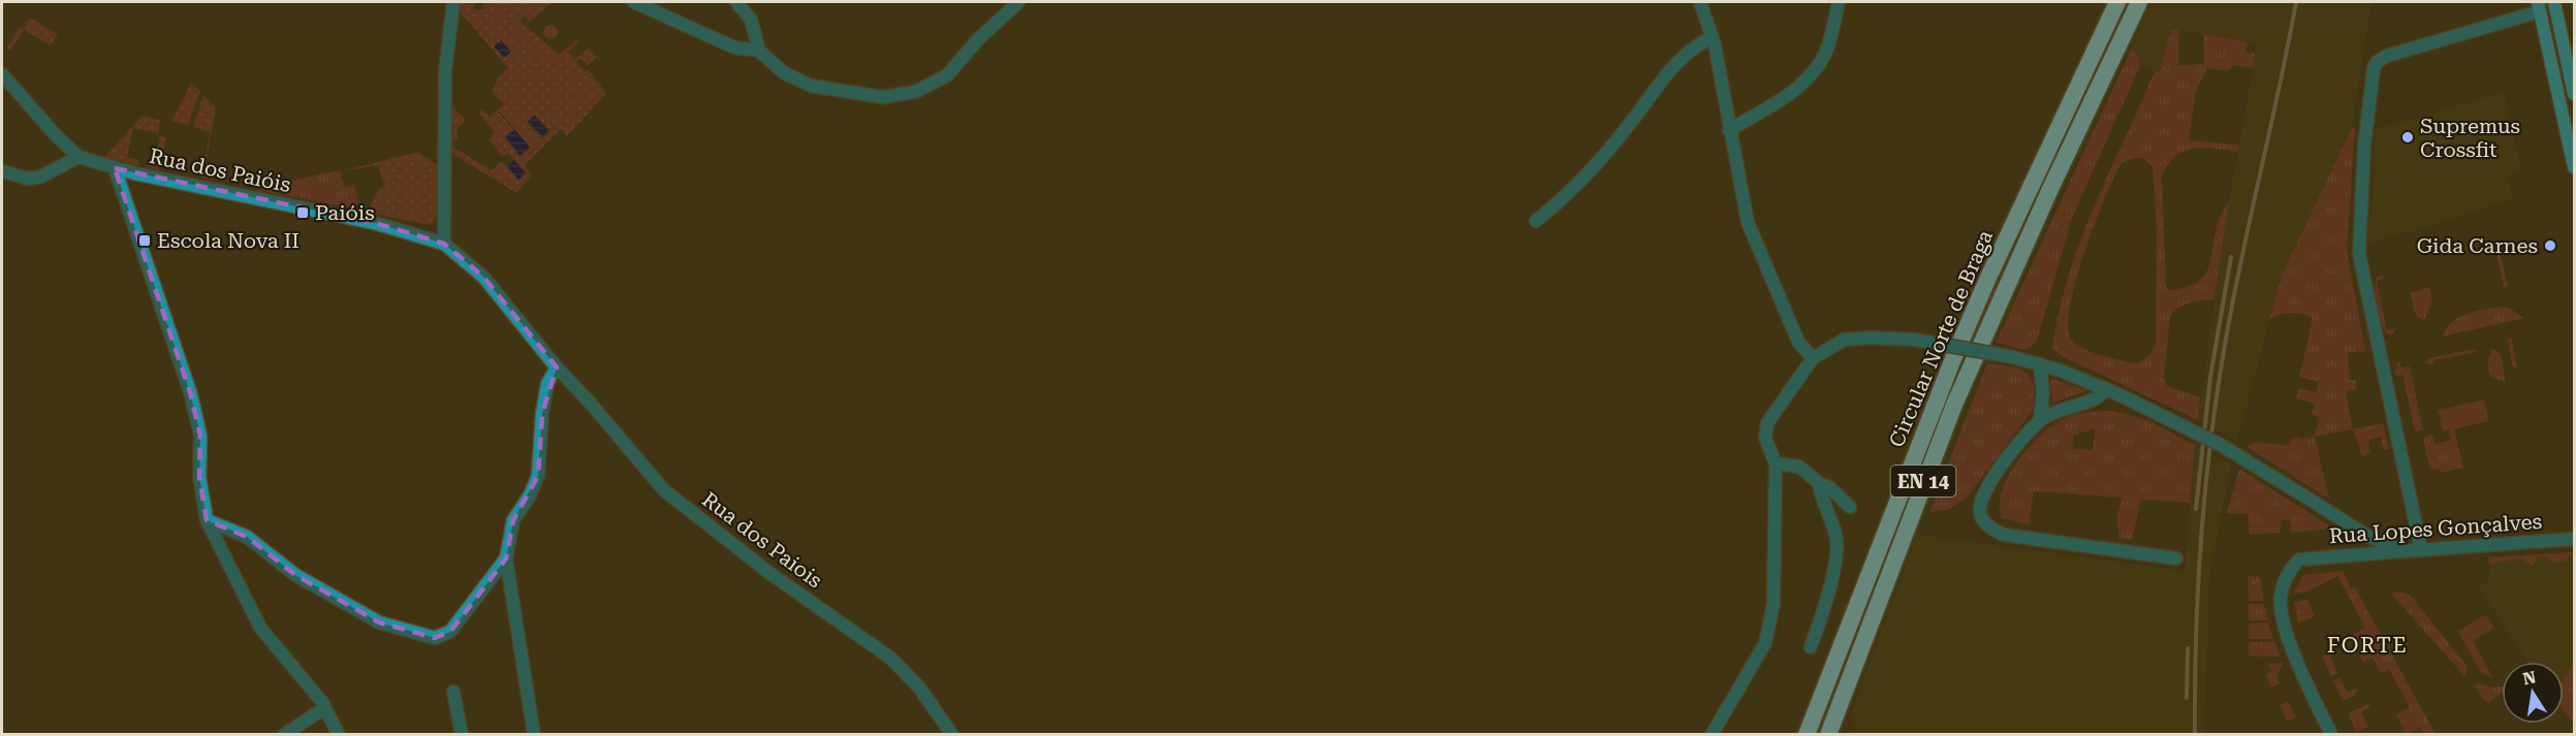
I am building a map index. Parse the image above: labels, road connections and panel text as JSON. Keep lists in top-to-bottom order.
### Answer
{
  "streets": {
    "highway": ["Circular Norte de Braga", "EN 14"],
    "street": ["Rua dos Paióis", "Rua Lopes Gonçalves", "Rua dos Paiois"]
  },
  "crossings": [
    ["Rua dos Paióis", "Rua dos Paiois"]
  ],
  "districts": ["FORTE"],
  "places": {
    "other": ["Supremus Crossfit", "Gida Carnes"],
    "transit": ["Paióis", "Escola Nova II"]
  },
  "north": "top"
}
